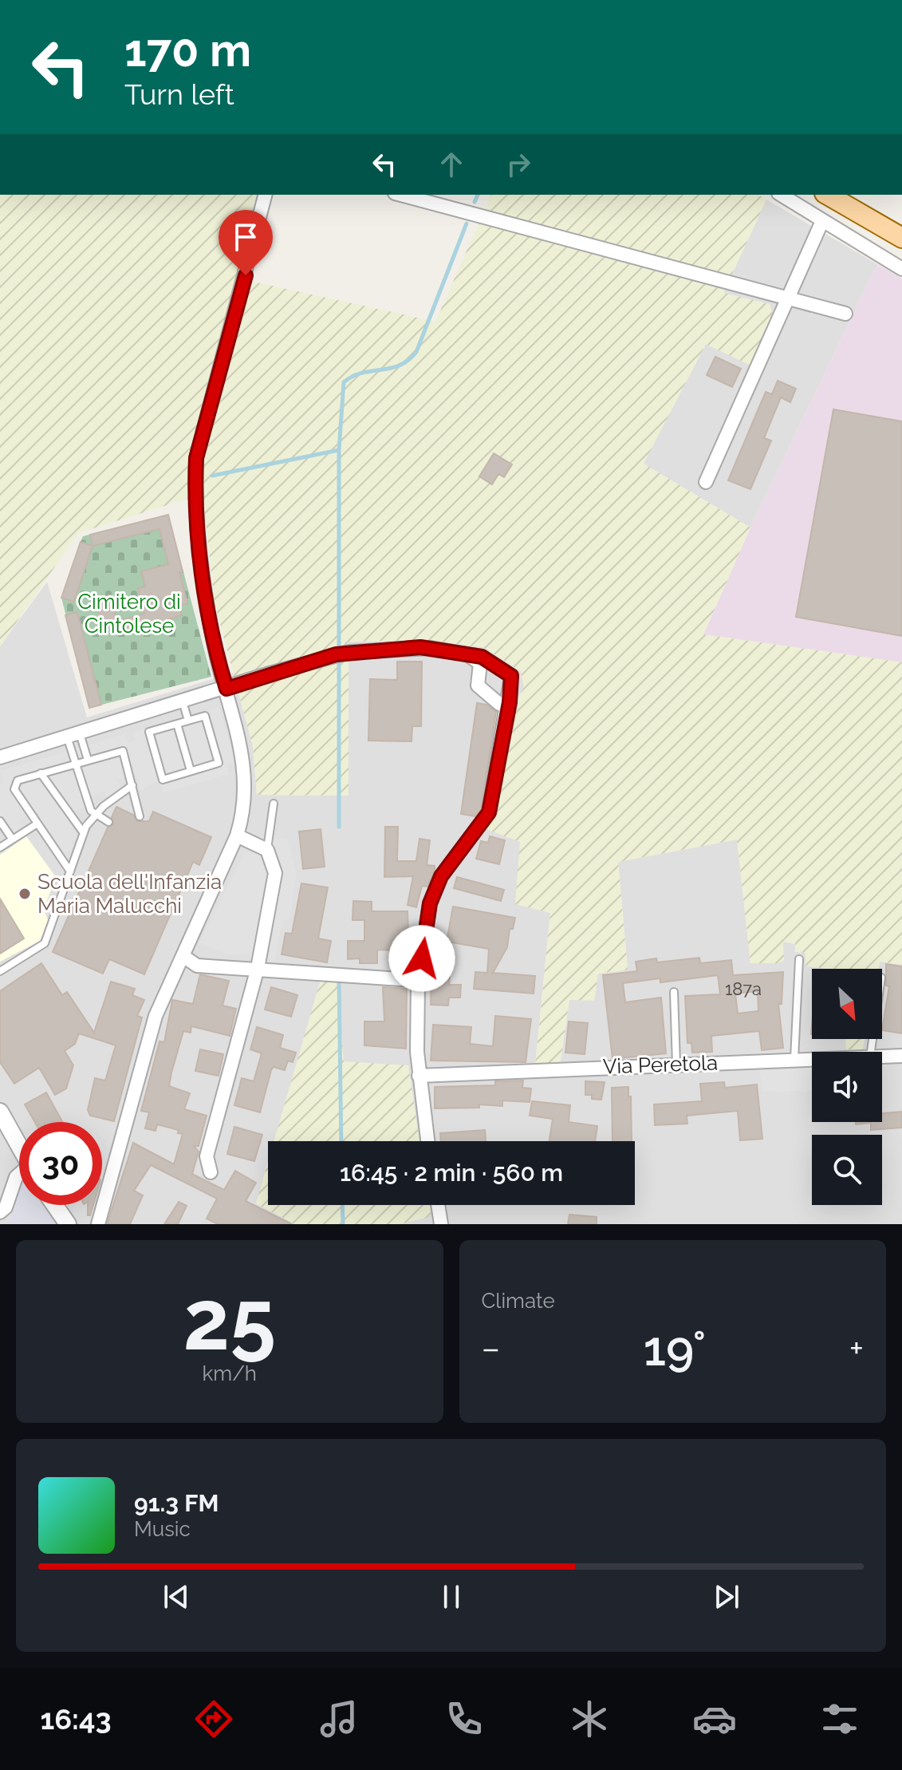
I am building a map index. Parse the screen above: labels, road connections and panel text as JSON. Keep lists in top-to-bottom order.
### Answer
{
  "streets": {
    "street": ["Via Peretola"]
  },
  "parks": ["Cimitero di Cintolese"],
  "places": ["Scuola dell'Infanzia Maria Malucchi"],
  "house_numbers": ["187a"],
  "north": "bottom right",
  "page": {
    "turn": ["170 m", "Turn left"],
    "limit": "30",
    "trip": "16:45 · 2 min · 560 m",
    "tile": [
      ["25", "km/h"],
      "Climate"
    ],
    "heat": ["−", "19°", "+"],
    "song": ["91.3 FM", "Music"],
    "tabs": "16:43"
  }
}
